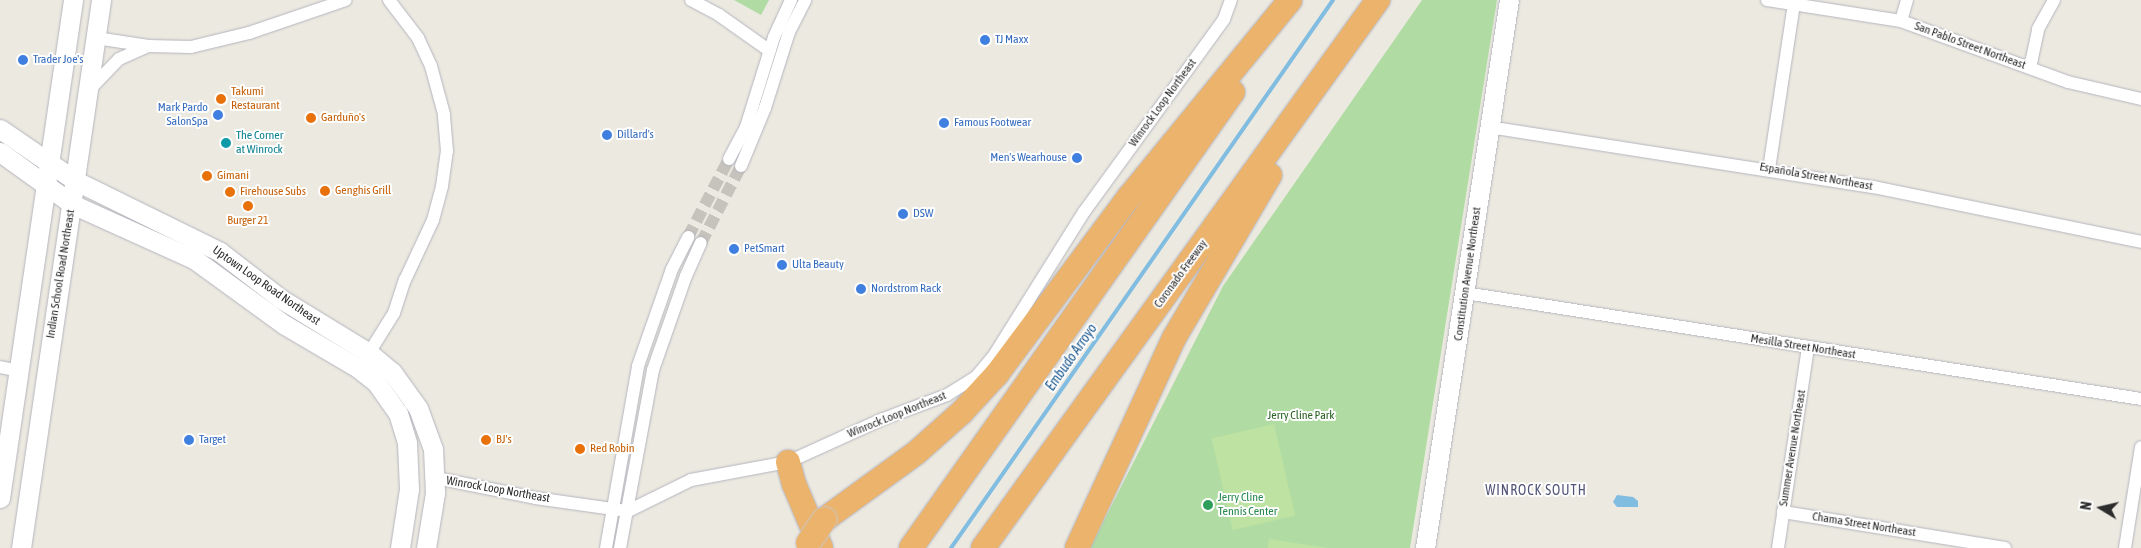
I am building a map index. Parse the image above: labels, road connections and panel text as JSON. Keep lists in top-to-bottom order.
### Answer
{
  "streets": {
    "highway": ["Coronado Freeway"],
    "street": [
      "San Pablo Street Northeast",
      "Winrock Loop Northeast",
      "Española Street Northeast",
      "Indian School Road Northeast",
      "Constitution Avenue Northeast",
      "Uptown Loop Road Northeast",
      "Mesilla Street Northeast",
      "Summer Avenue Northeast",
      "Chama Street Northeast"
    ]
  },
  "crossings": [
    ["Winrock Loop Northeast", "Uptown Loop Road Northeast"],
    ["Española Street Northeast", "Constitution Avenue Northeast"],
    ["Indian School Road Northeast", "Uptown Loop Road Northeast"],
    ["Constitution Avenue Northeast", "Mesilla Street Northeast"],
    ["Mesilla Street Northeast", "Summer Avenue Northeast"],
    ["Summer Avenue Northeast", "Chama Street Northeast"]
  ],
  "districts": ["WINROCK SOUTH"],
  "water": ["Embudo Arroyo"],
  "parks": ["Jerry Cline Park"],
  "places": [
    "TJ Maxx",
    "Trader Joe's",
    "Takumi Restaurant",
    "Mark Pardo SalonSpa",
    "Garduño's",
    "Famous Footwear",
    "Dillard's",
    "The Corner at Winrock",
    "Men's Wearhouse",
    "Gimani",
    "Genghis Grill",
    "Firehouse Subs",
    "Burger 21",
    "DSW",
    "PetSmart",
    "Ulta Beauty",
    "Nordstrom Rack",
    "Target",
    "BJ's",
    "Red Robin",
    "Jerry Cline Tennis Center"
  ],
  "north": "left"
}
